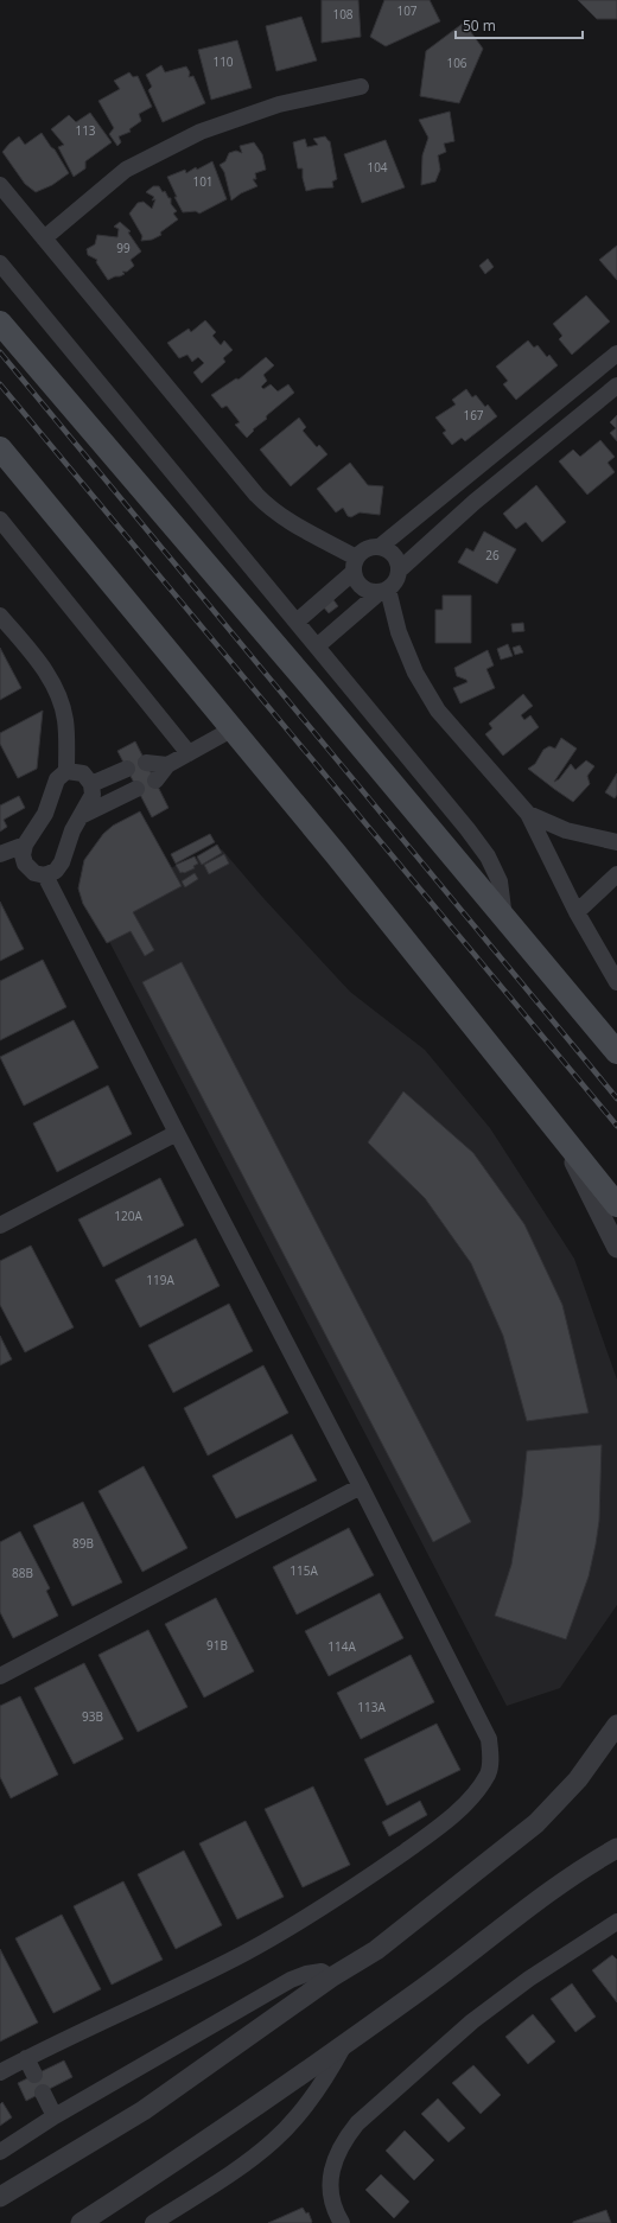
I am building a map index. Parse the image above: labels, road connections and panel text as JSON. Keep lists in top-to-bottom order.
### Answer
{
  "house_numbers": [
    "107",
    "108",
    "110",
    "106",
    "113",
    "104",
    "101",
    "99",
    "167",
    "26",
    "120A",
    "119A",
    "89B",
    "115A",
    "88B",
    "91B",
    "114A",
    "113A",
    "93B"
  ],
  "scale_bar": "50 m"
}
